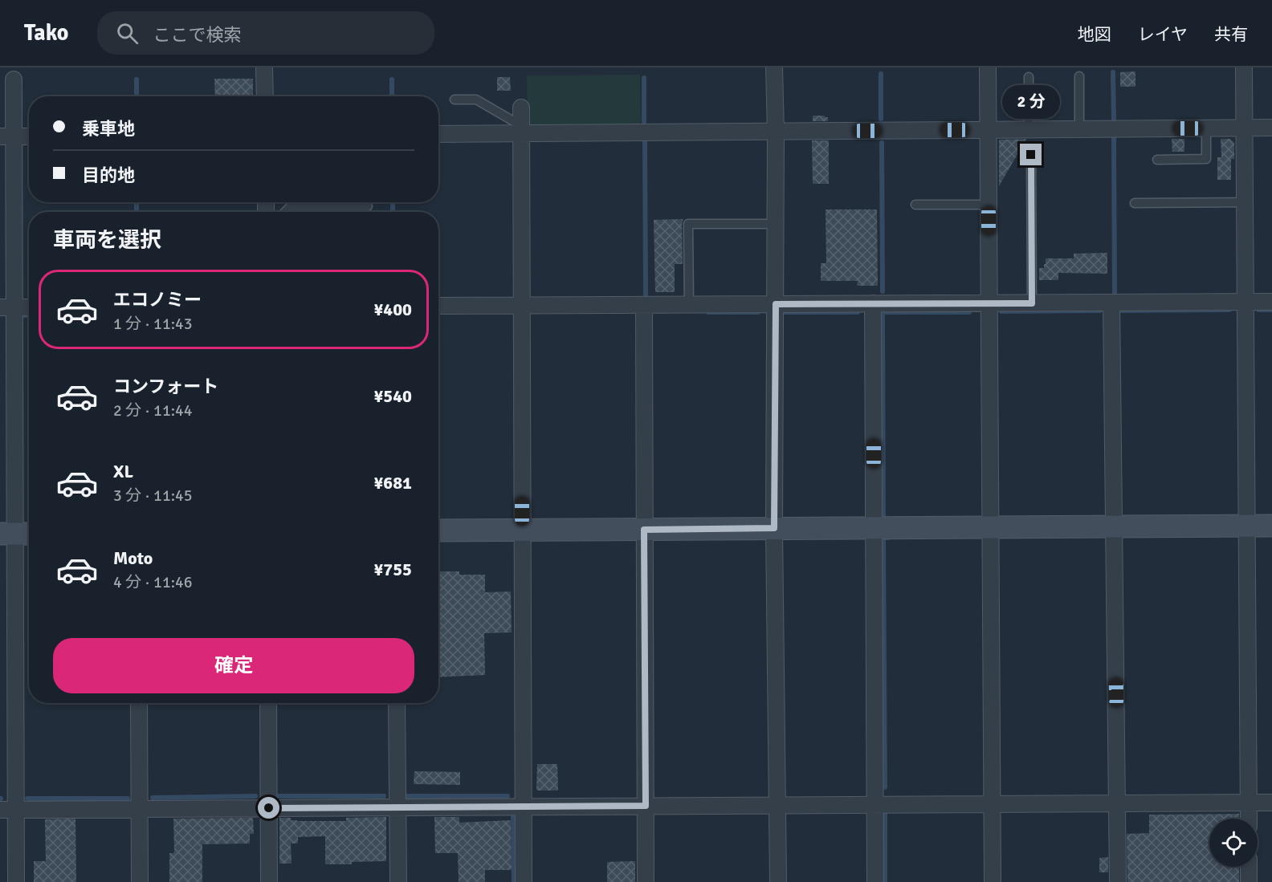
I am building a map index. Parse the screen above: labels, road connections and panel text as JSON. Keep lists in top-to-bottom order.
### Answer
{
  "page": {
    "header": "Tako",
    "search": "ここで検索",
    "nav": ["地図", "レイヤ", "共有"],
    "bubble": "2 分",
    "banner": ["乗車地", "目的地"],
    "heading": "車両を選択",
    "list": [
      {
        "name": "エコノミー",
        "note": "1 分 · 11:43",
        "value": "¥400"
      },
      {
        "name": "コンフォート",
        "note": "2 分 · 11:44",
        "value": "¥540"
      },
      {
        "name": "XL",
        "note": "3 分 · 11:45",
        "value": "¥681"
      },
      {
        "name": "Moto",
        "note": "4 分 · 11:46",
        "value": "¥755"
      }
    ],
    "buttons": "確定"
  }
}
